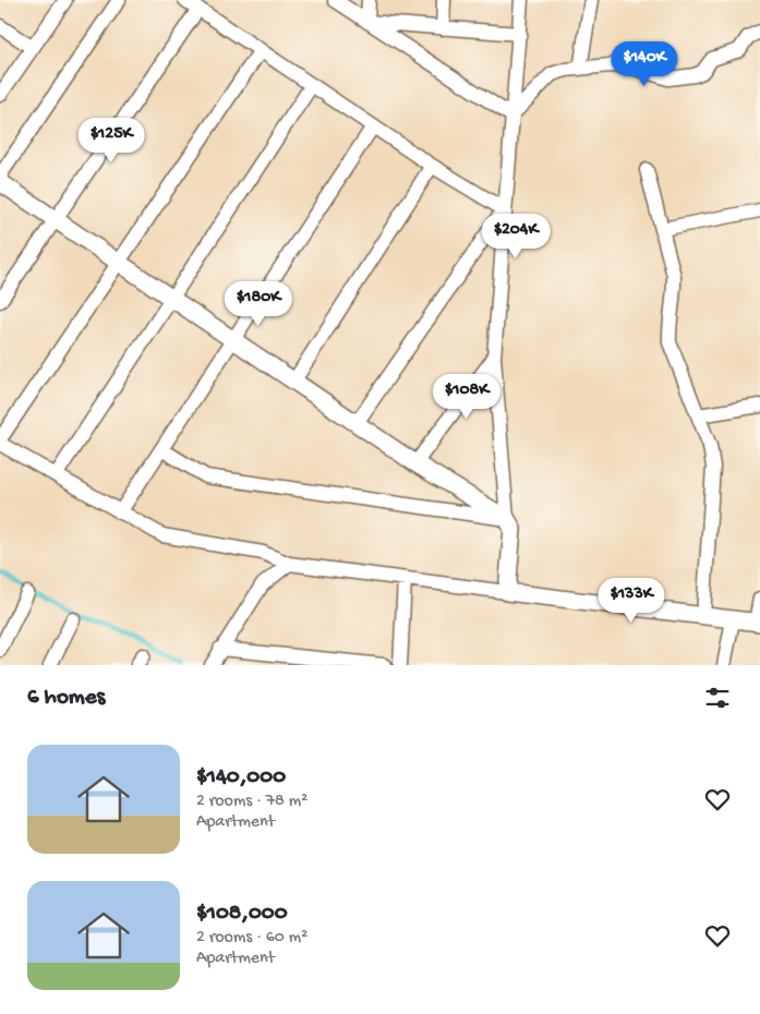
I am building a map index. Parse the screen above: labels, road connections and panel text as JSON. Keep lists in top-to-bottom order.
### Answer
{
  "page": {
    "price": [
      "$140K",
      "$125K",
      "$204K",
      "$180K",
      "$108K",
      "$133K"
    ],
    "heading": "6 homes",
    "list": [
      {
        "name": "$140,000",
        "note": "2 rooms · 78 m² · Apartment"
      },
      {
        "name": "$108,000",
        "note": "2 rooms · 60 m² · Apartment"
      }
    ]
  }
}
